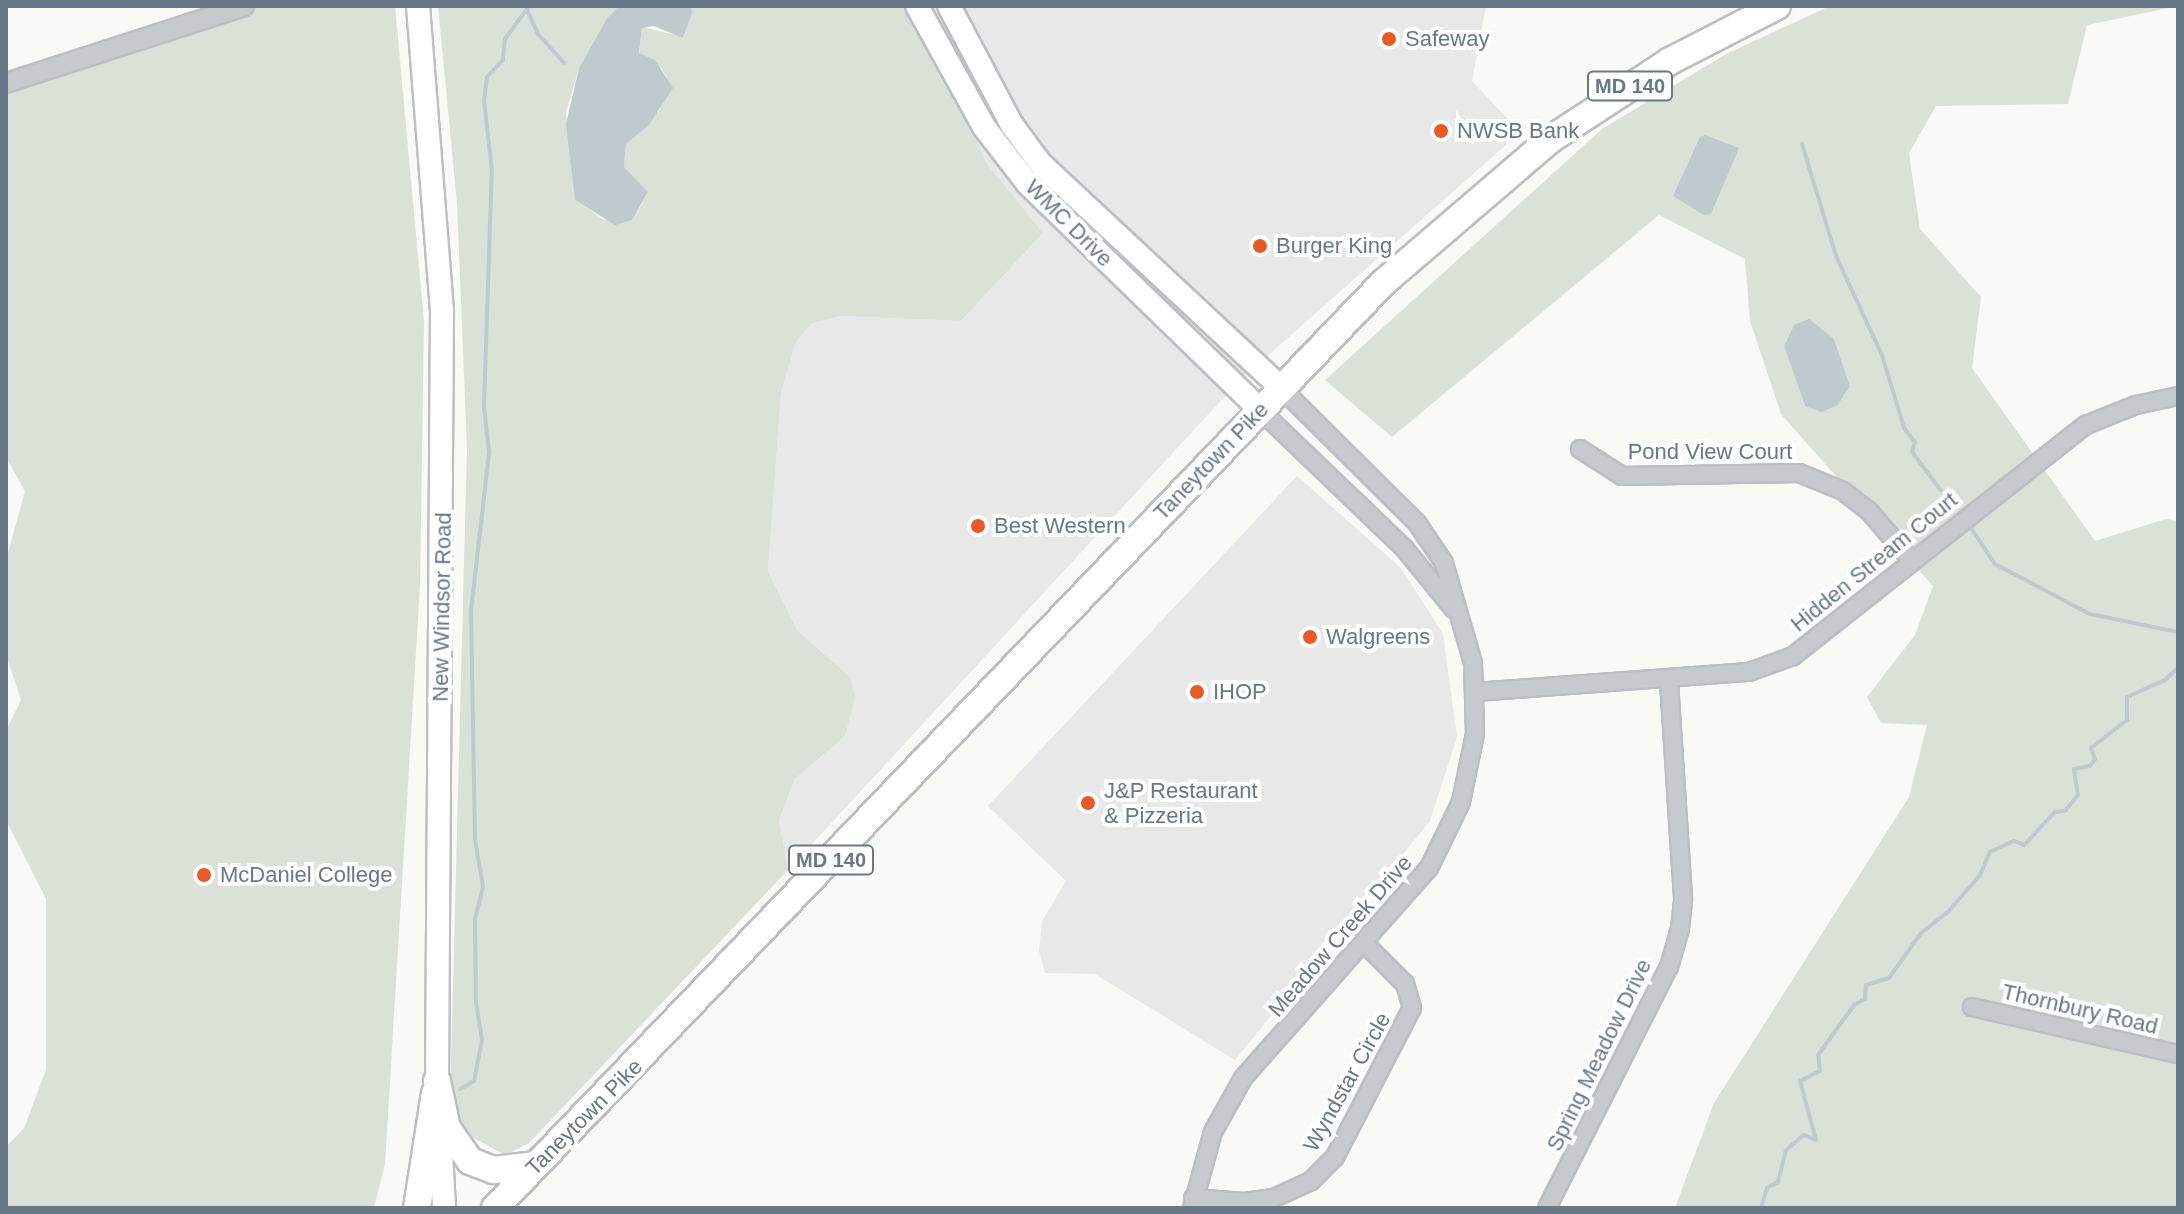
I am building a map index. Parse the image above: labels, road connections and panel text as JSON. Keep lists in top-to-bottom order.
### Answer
{
  "streets": {
    "highway": ["MD 140", "Taneytown Pike"],
    "main road": ["WMC Drive", "New Windsor Road"],
    "street": [
      "Pond View Court",
      "Hidden Stream Court",
      "Meadow Creek Drive",
      "Thornbury Road",
      "Spring Meadow Drive",
      "Wyndstar Circle"
    ]
  },
  "crossings": [
    ["WMC Drive", "Taneytown Pike"],
    ["WMC Drive", "Meadow Creek Drive"],
    ["Pond View Court", "Hidden Stream Court"],
    ["Taneytown Pike", "Meadow Creek Drive"],
    ["Hidden Stream Court", "Meadow Creek Drive"],
    ["Hidden Stream Court", "Spring Meadow Drive"],
    ["Meadow Creek Drive", "Wyndstar Circle"]
  ],
  "places": [
    "Safeway",
    "NWSB Bank",
    "Burger King",
    "Best Western",
    "Walgreens",
    "IHOP",
    "J&P Restaurant & Pizzeria",
    "McDaniel College"
  ]
}
